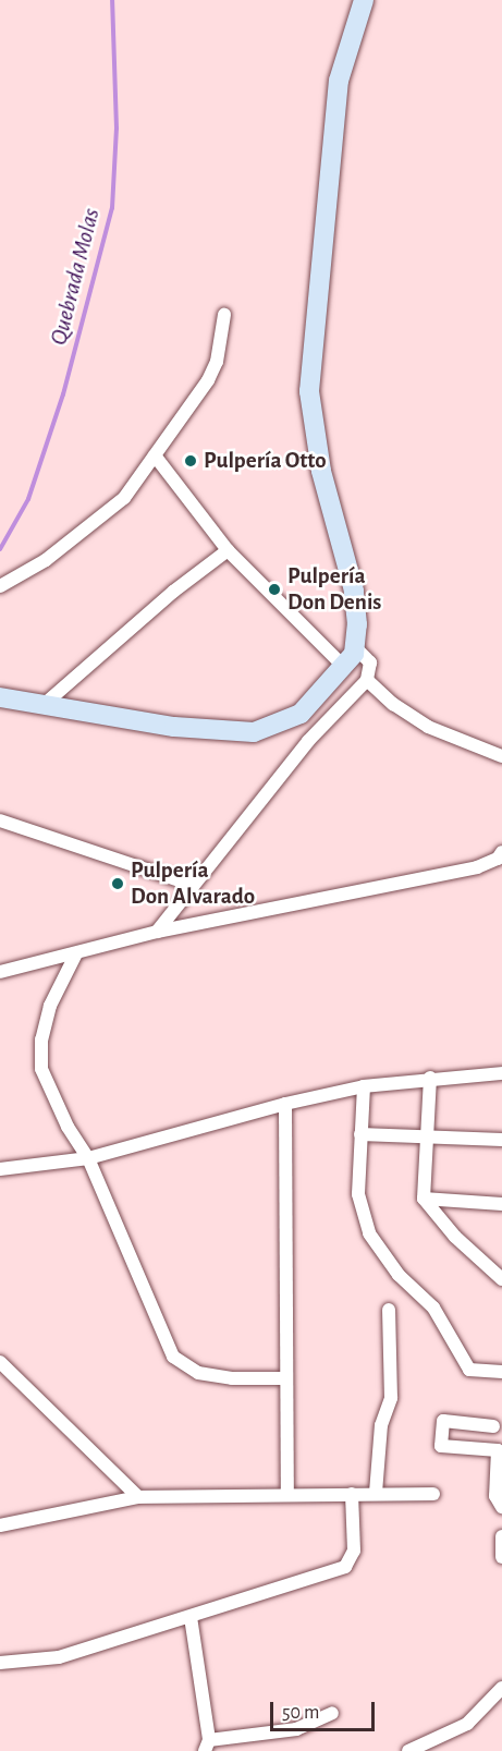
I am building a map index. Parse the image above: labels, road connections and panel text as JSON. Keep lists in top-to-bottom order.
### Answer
{
  "water": ["Quebrada Molas"],
  "places": ["Pulpería Otto", "Pulpería Don Denis", "Pulpería Don Alvarado"],
  "scale_bar": "50 m"
}
